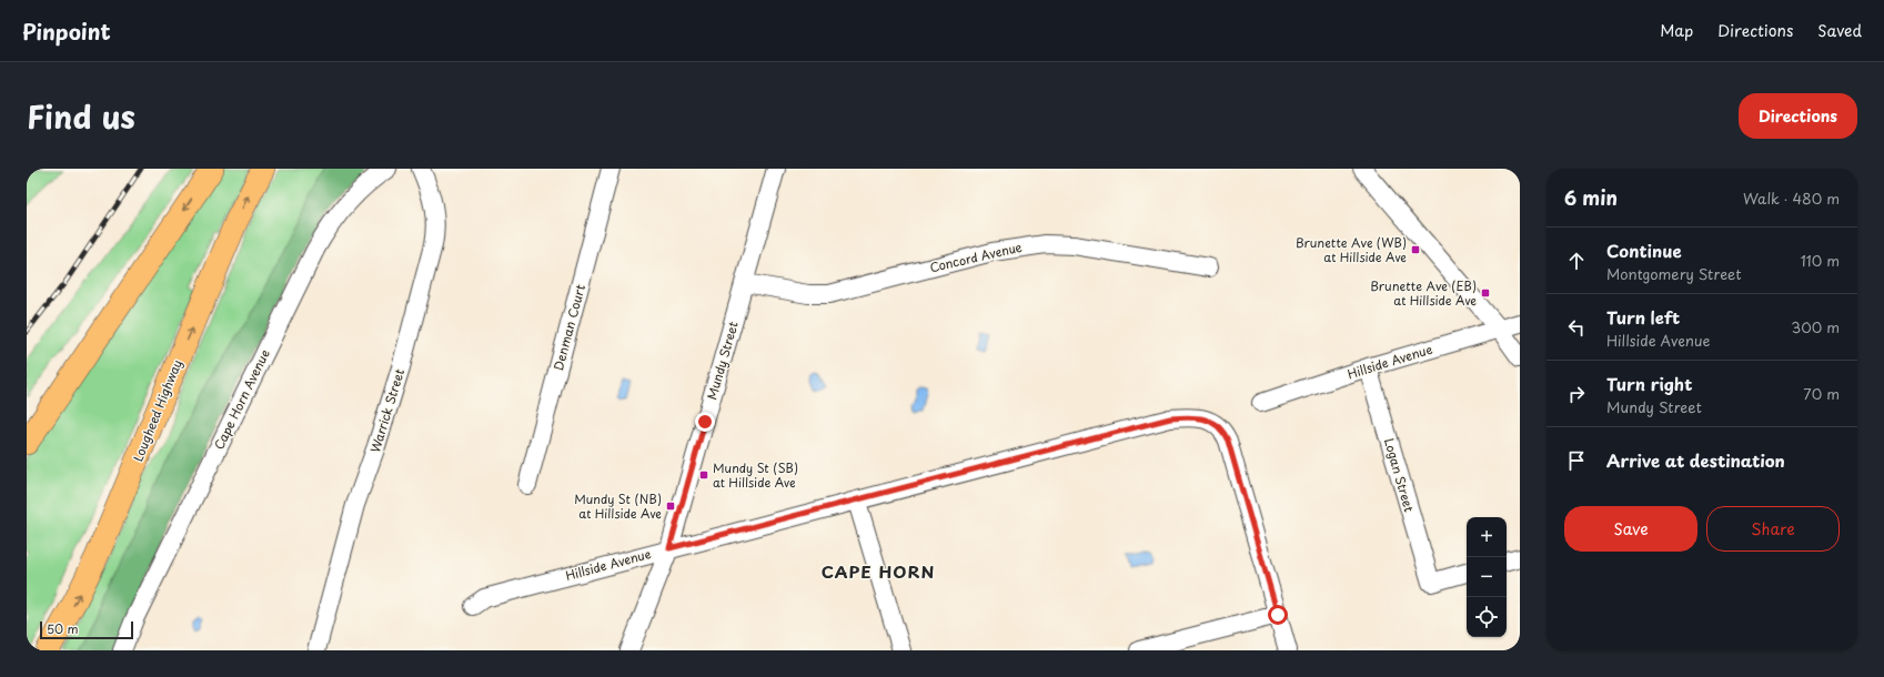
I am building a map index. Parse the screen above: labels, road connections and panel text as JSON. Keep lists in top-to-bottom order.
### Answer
{
  "streets": {
    "main road": ["Lougheed Highway"],
    "street": [
      "Concord Avenue",
      "Denman Court",
      "Mundy Street",
      "Hillside Avenue",
      "Cape Horn Avenue",
      "Warrick Street",
      "Logan Street"
    ]
  },
  "crossings": [
    ["Concord Avenue", "Mundy Street"],
    ["Mundy Street", "Hillside Avenue"],
    ["Hillside Avenue", "Logan Street"]
  ],
  "districts": ["CAPE HORN"],
  "places": {
    "transit": [
      "Brunette Ave (WB) at Hillside Ave",
      "Brunette Ave (EB) at Hillside Ave",
      "Mundy St (SB) at Hillside Ave",
      "Mundy St (NB) at Hillside Ave"
    ]
  },
  "scale_bar": "50 m",
  "page": {
    "header": "Pinpoint",
    "nav": ["Map", "Directions", "Saved"],
    "title": "Find us",
    "buttons": [
      "Directions",
      ["Save", "Share"]
    ],
    "heading": ["6 min", "Walk · 480 m"],
    "list": [
      ["Continue", "Montgomery Street", "110 m"],
      ["Turn left", "Hillside Avenue", "300 m"],
      ["Turn right", "Mundy Street", "70 m"],
      "Arrive at destination"
    ],
    "map_buttons": ["+", "−"],
    "scale": "50 m"
  }
}
